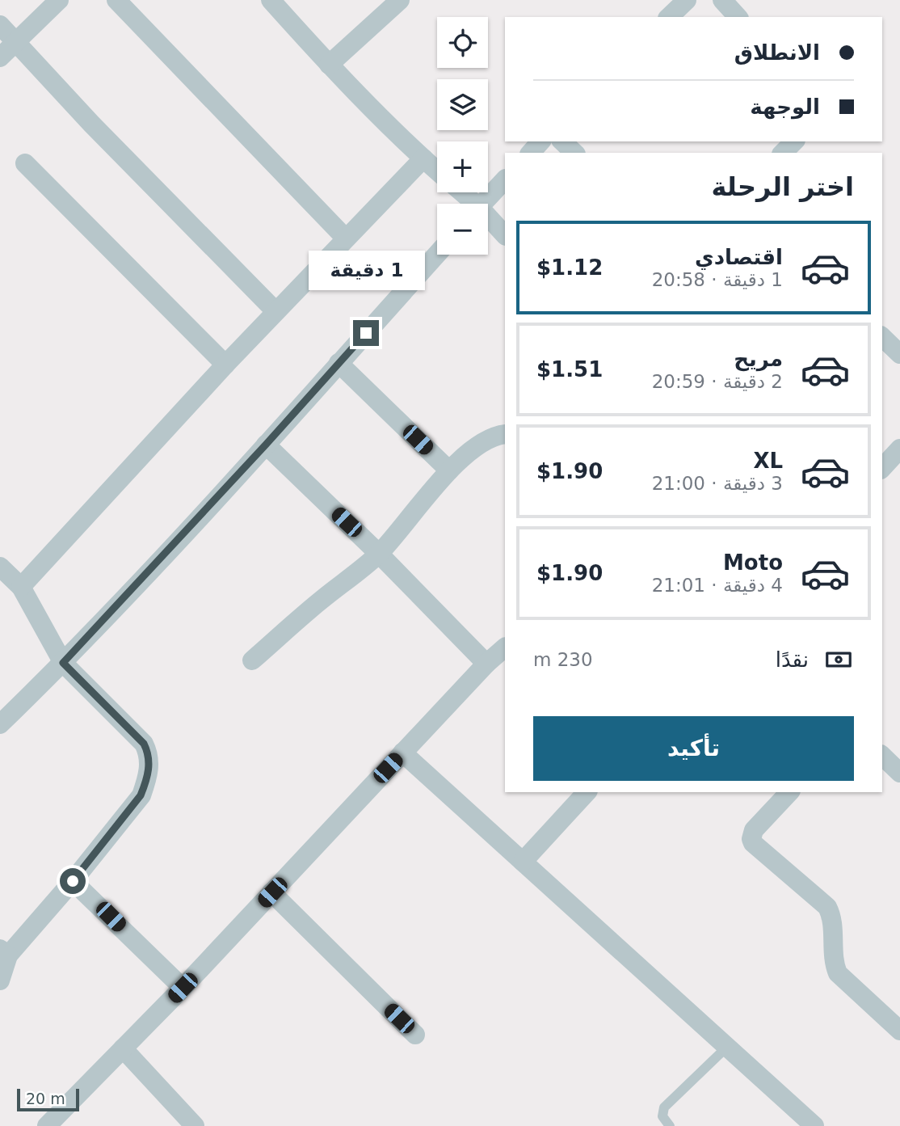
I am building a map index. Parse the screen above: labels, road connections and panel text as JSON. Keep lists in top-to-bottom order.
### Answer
{
  "scale_bar": "20 m",
  "page": {
    "map_buttons": ["+", "−"],
    "banner": ["الانطلاق", "الوجهة"],
    "heading": "اختر الرحلة",
    "list": [
      {
        "name": "اقتصادي",
        "note": "1 دقيقة · 20:58",
        "value": "$1.12"
      },
      {
        "name": "مريح",
        "note": "2 دقيقة · 20:59",
        "value": "$1.51"
      },
      {
        "name": "XL",
        "note": "3 دقيقة · 21:00",
        "value": "$1.90"
      },
      {
        "name": "Moto",
        "note": "4 دقيقة · 21:01",
        "value": "$1.90"
      }
    ],
    "bubble": "1 دقيقة",
    "pay": ["نقدًا", "230 m"],
    "buttons": "تأكيد",
    "scale": "20 m"
  }
}
